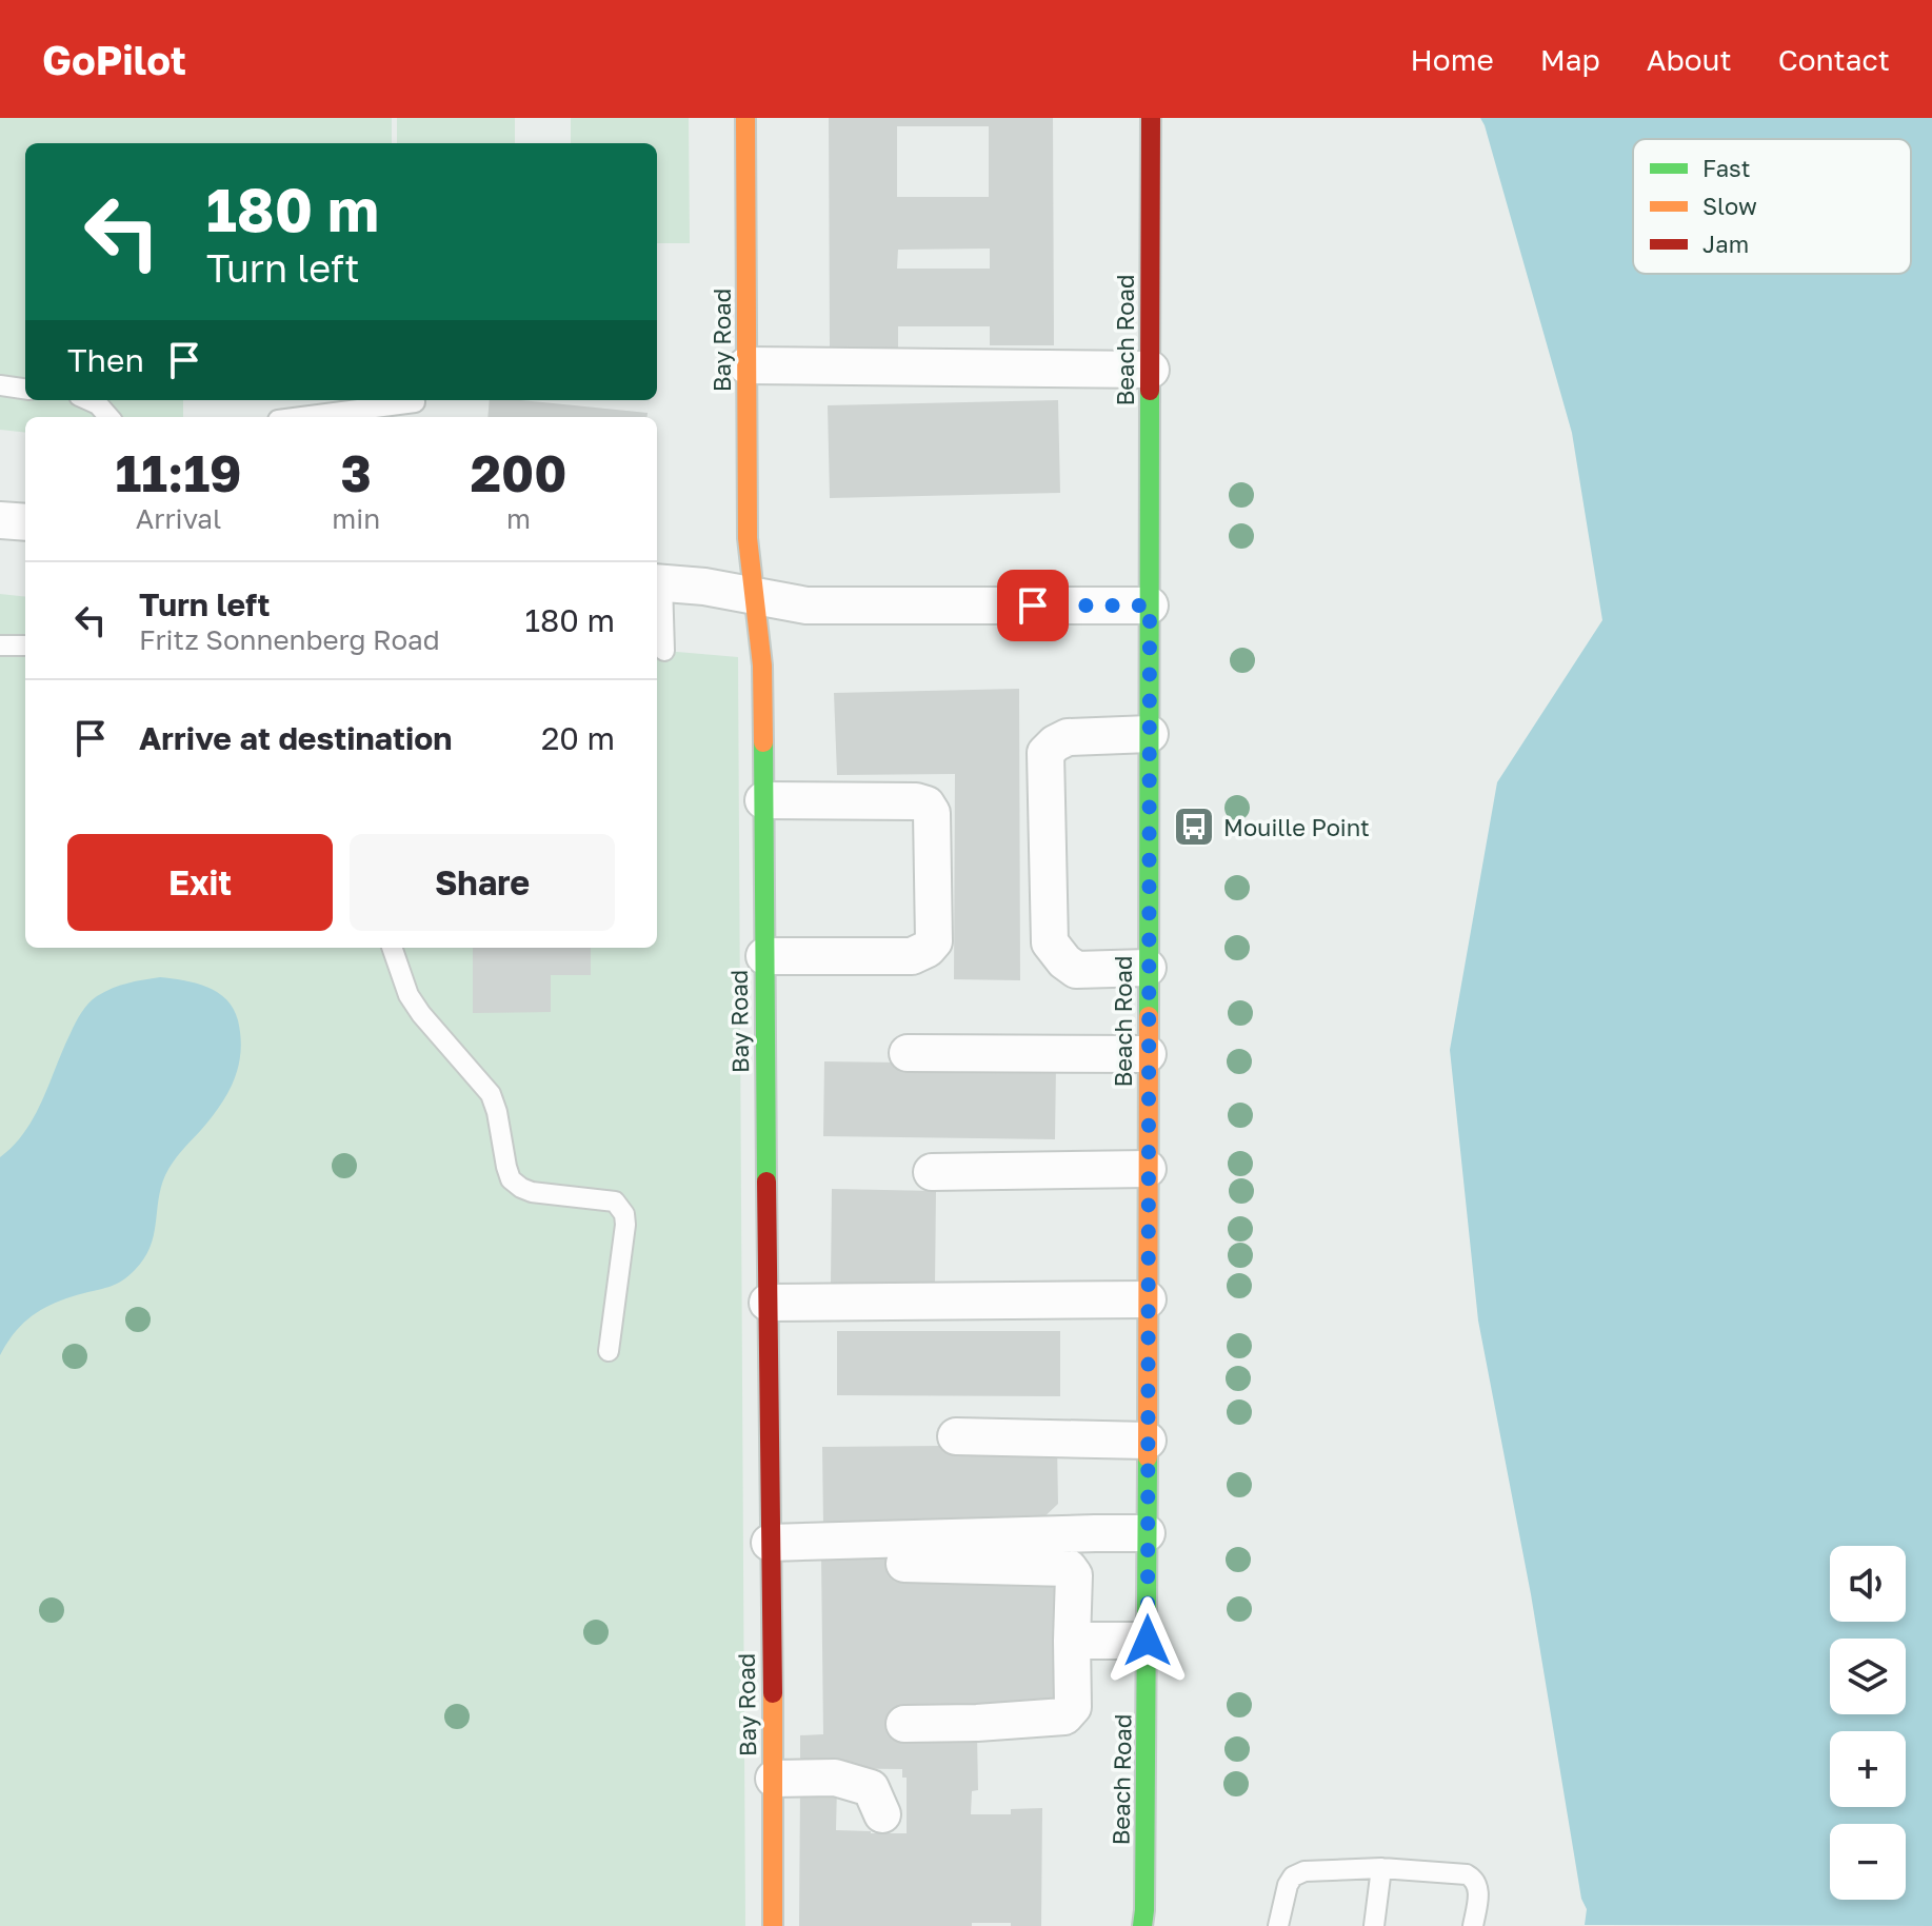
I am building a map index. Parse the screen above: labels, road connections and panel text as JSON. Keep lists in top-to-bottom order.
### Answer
{
  "streets": {
    "street": ["Bay Road", "Beach Road"]
  },
  "places": {
    "bus stop": ["Mouille Point"]
  },
  "legend": ["Fast", "Slow", "Jam"],
  "page": {
    "header": "GoPilot",
    "nav": [
      "Home",
      "Map",
      "About",
      "Contact"
    ],
    "turn": ["180 m", "Turn left"],
    "then": "Then",
    "eta": [
      "11:19",
      "Arrival",
      "3",
      "min",
      "200",
      "m"
    ],
    "list": [
      {
        "name": "Turn left",
        "note": "Fritz Sonnenberg Road",
        "value": "180 m"
      },
      {
        "name": "Arrive at destination",
        "value": "20 m"
      }
    ],
    "buttons": ["Exit", "Share"],
    "map_buttons": ["+", "−"]
  }
}
